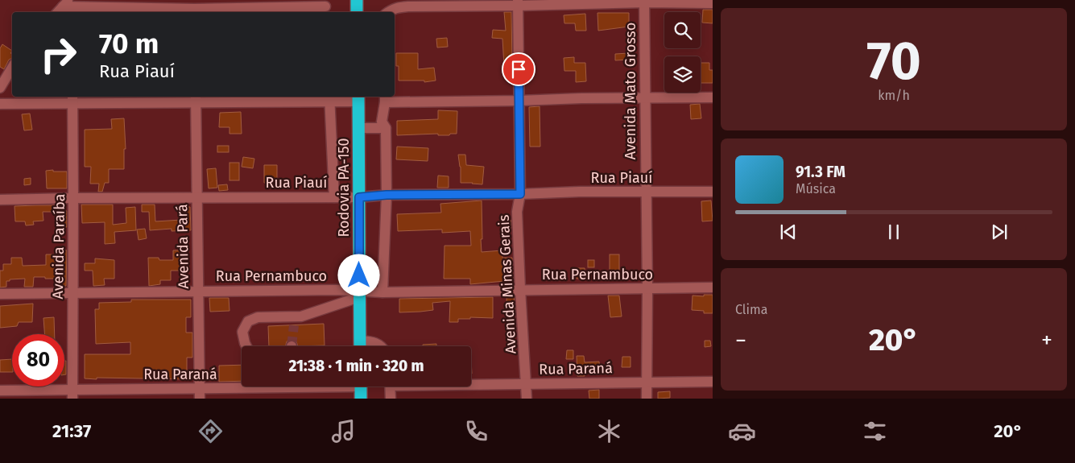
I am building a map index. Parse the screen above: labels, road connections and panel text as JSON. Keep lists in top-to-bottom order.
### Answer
{
  "streets": {
    "highway": ["Rodovia PA-150"],
    "street": [
      "Avenida Mato Grosso",
      "Rua Piauí",
      "Avenida Paraíba",
      "Avenida Pará",
      "Rua Pernambuco",
      "Avenida Minas Gerais",
      "Rua Paraná"
    ]
  },
  "crossings": [
    ["Avenida Mato Grosso", "Rua Piauí"],
    ["Avenida Mato Grosso", "Rua Pernambuco"],
    ["Avenida Mato Grosso", "Rua Paraná"],
    ["Rua Piauí", "Rodovia PA-150"],
    ["Rua Piauí", "Avenida Paraíba"],
    ["Rua Piauí", "Avenida Pará"],
    ["Rua Piauí", "Avenida Minas Gerais"],
    ["Rodovia PA-150", "Rua Pernambuco"],
    ["Avenida Paraíba", "Rua Pernambuco"],
    ["Avenida Paraíba", "Rua Paraná"],
    ["Avenida Pará", "Rua Pernambuco"],
    ["Avenida Pará", "Rua Paraná"],
    ["Rua Pernambuco", "Avenida Minas Gerais"],
    ["Avenida Minas Gerais", "Rua Paraná"]
  ],
  "page": {
    "tile": [
      ["70", "km/h"],
      "Clima"
    ],
    "turn": ["70 m", "Rua Piauí"],
    "song": ["91.3 FM", "Música"],
    "heat": ["−", "20°", "+"],
    "limit": "80",
    "trip": "21:38 · 1 min · 320 m",
    "tabs": ["21:37", "20°"]
  }
}
